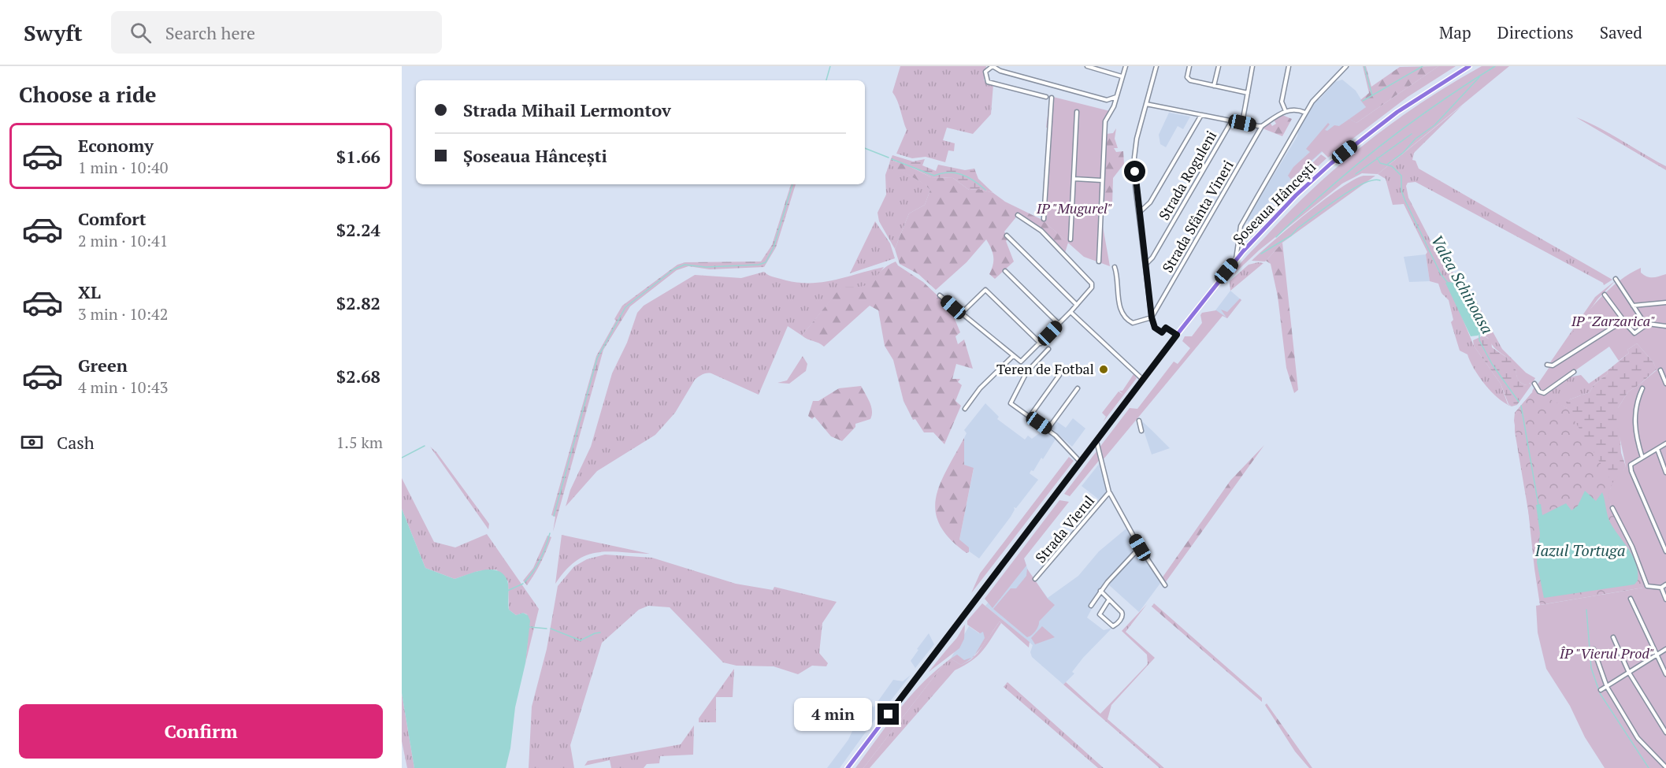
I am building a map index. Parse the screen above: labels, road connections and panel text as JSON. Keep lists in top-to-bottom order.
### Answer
{
  "streets": {
    "highway": ["Șoseaua Hâncești"],
    "street": ["Strada Roguleni", "Strada Sfânta Vineri", "Strada Vierul"]
  },
  "crossings": [
    ["Șoseaua Hâncești", "Strada Vierul"]
  ],
  "water": ["Valea Schinoasa", "Iazul Tortuga"],
  "parks": ["IP \"Mugurel\"", "IP \"Zarzarica\"", "ÎP \"Vierul Prod\""],
  "places": ["Teren de Fotbal"],
  "page": {
    "header": "Swyft",
    "search": "Search here",
    "nav": ["Map", "Directions", "Saved"],
    "heading": "Choose a ride",
    "banner": ["Strada Mihail Lermontov", "Șoseaua Hâncești"],
    "list": [
      {
        "name": "Economy",
        "note": "1 min · 10:40",
        "value": "$1.66"
      },
      {
        "name": "Comfort",
        "note": "2 min · 10:41",
        "value": "$2.24"
      },
      {
        "name": "XL",
        "note": "3 min · 10:42",
        "value": "$2.82"
      },
      {
        "name": "Green",
        "note": "4 min · 10:43",
        "value": "$2.68"
      }
    ],
    "pay": ["Cash", "1.5 km"],
    "buttons": "Confirm",
    "bubble": "4 min"
  }
}
